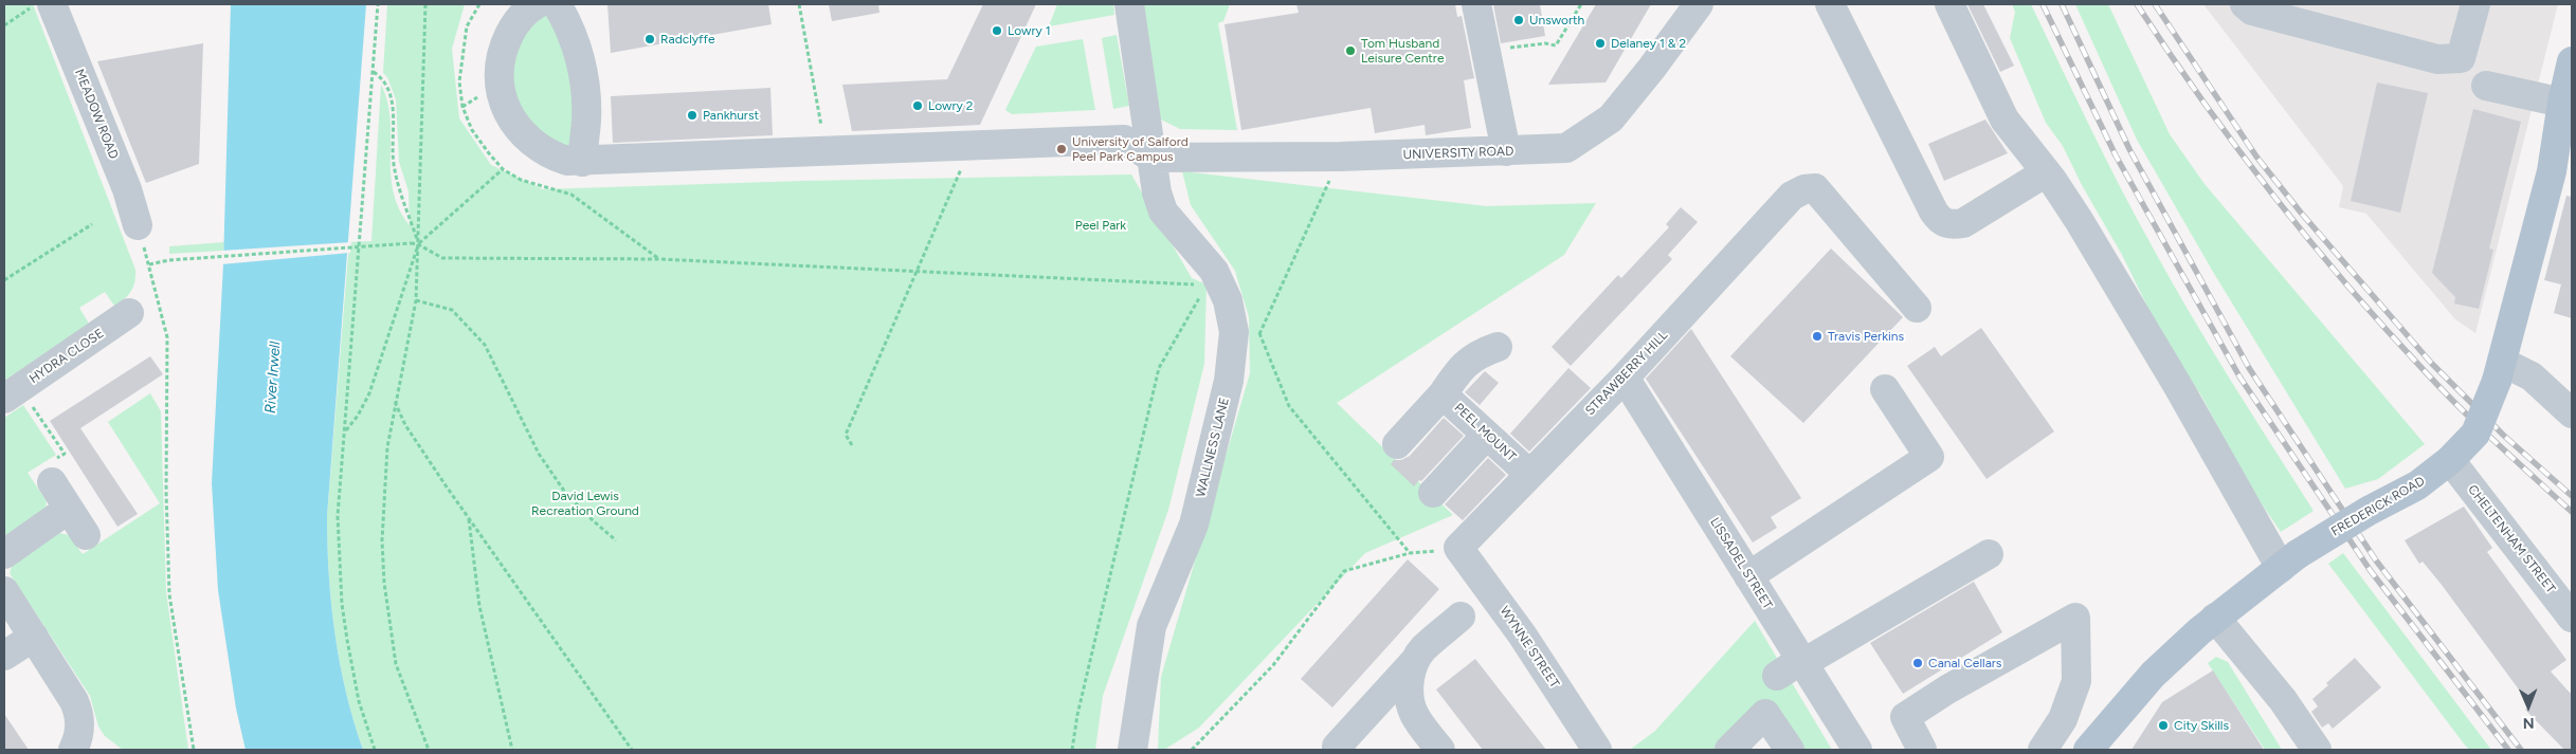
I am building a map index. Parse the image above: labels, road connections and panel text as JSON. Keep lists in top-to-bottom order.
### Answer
{
  "streets": {
    "main road": ["FREDERICK ROAD"],
    "street": [
      "MEADOW ROAD",
      "UNIVERSITY ROAD",
      "HYDRA CLOSE",
      "STRAWBERRY HILL",
      "PEEL MOUNT",
      "WALLNESS LANE",
      "CHELTENHAM STREET",
      "LISSADEL STREET",
      "WYNNE STREET"
    ]
  },
  "crossings": [
    ["UNIVERSITY ROAD", "WALLNESS LANE"],
    ["STRAWBERRY HILL", "PEEL MOUNT"],
    ["STRAWBERRY HILL", "LISSADEL STREET"],
    ["STRAWBERRY HILL", "WYNNE STREET"],
    ["FREDERICK ROAD", "CHELTENHAM STREET"]
  ],
  "water": ["River Irwell"],
  "parks": ["Peel Park", "David Lewis Recreation Ground"],
  "places": [
    "Unsworth",
    "Lowry 1",
    "Radclyffe",
    "Delaney 1 & 2",
    "Tom Husband Leisure Centre",
    "Lowry 2",
    "Pankhurst",
    "University of Salford Peel Park Campus",
    "Travis Perkins",
    "Canal Cellars",
    "City Skills"
  ],
  "north": "bottom"
}
